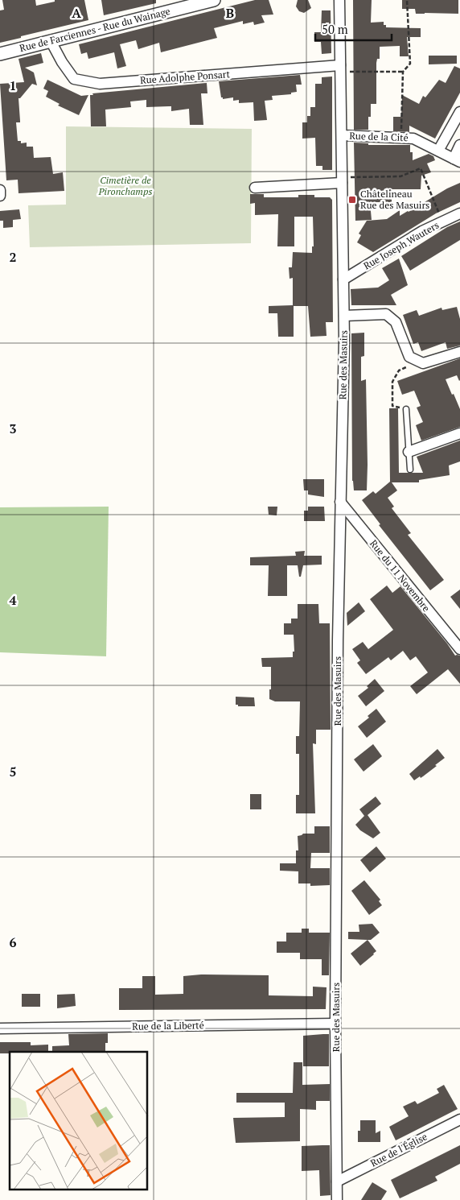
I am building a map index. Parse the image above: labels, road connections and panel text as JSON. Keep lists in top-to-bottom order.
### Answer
{
  "streets": {
    "street": [
      "Rue de Farciennes - Rue du Wainage",
      "Rue Adolphe Ponsart",
      "Rue de la Cité",
      "Rue Joseph Wauters",
      "Rue des Masuirs",
      "Rue du 11 Novembre",
      "Rue de la Liberté",
      "Rue de l'Église"
    ]
  },
  "crossings": [
    ["Rue de Farciennes - Rue du Wainage", "Rue Adolphe Ponsart"],
    ["Rue Adolphe Ponsart", "Rue des Masuirs"],
    ["Rue de la Cité", "Rue des Masuirs"],
    ["Rue Joseph Wauters", "Rue des Masuirs"],
    ["Rue des Masuirs", "Rue du 11 Novembre"],
    ["Rue des Masuirs", "Rue de la Liberté"],
    ["Rue des Masuirs", "Rue de l'Église"]
  ],
  "parks": ["Cimetière de Pironchamps"],
  "places": {
    "transit": ["Châtelineau Rue des Masuirs"]
  },
  "scale_bar": "50 m",
  "grid": {
    "columns": ["A", "B"],
    "rows": [
      "1",
      "2",
      "3",
      "4",
      "5",
      "6"
    ]
  }
}
